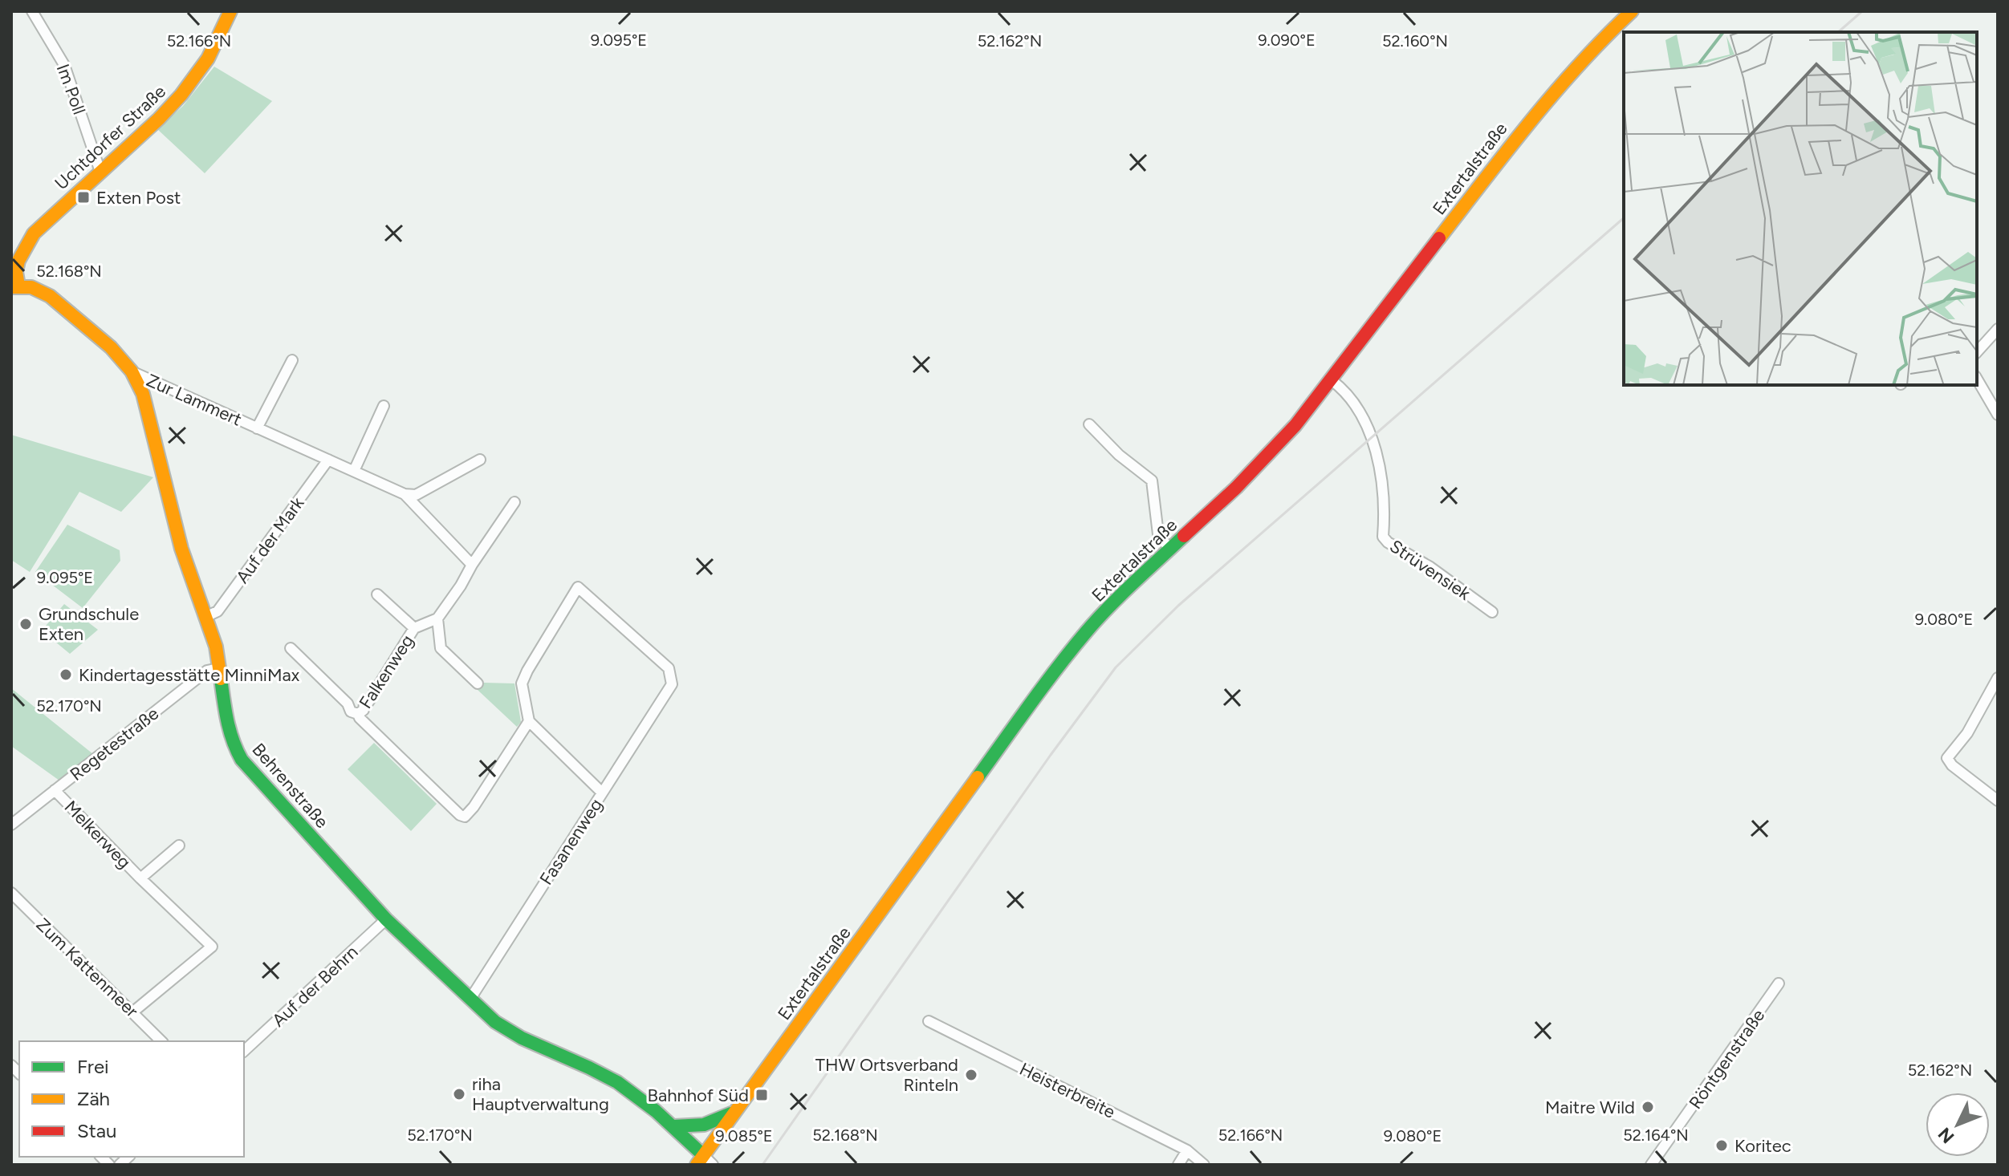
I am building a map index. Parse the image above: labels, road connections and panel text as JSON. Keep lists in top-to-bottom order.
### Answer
{
  "streets": {
    "main road": ["Uchtdorfer Straße", "Extertalstraße", "Behrenstraße"],
    "street": [
      "Im Poll",
      "Zur Lammert",
      "Auf der Mark",
      "Strüvensiek",
      "Falkenweg",
      "Regetestraße",
      "Melkerweg",
      "Fasanenweg",
      "Zum Kattenmeer",
      "Auf der Behrn",
      "Röntgenstraße",
      "Heisterbreite"
    ]
  },
  "crossings": [
    ["Im Poll", "Uchtdorfer Straße"],
    ["Uchtdorfer Straße", "Behrenstraße"],
    ["Extertalstraße", "Strüvensiek"],
    ["Extertalstraße", "Behrenstraße"],
    ["Zur Lammert", "Auf der Mark"],
    ["Zur Lammert", "Behrenstraße"],
    ["Auf der Mark", "Behrenstraße"],
    ["Falkenweg", "Fasanenweg"],
    ["Regetestraße", "Behrenstraße"],
    ["Regetestraße", "Melkerweg"],
    ["Behrenstraße", "Fasanenweg"],
    ["Behrenstraße", "Auf der Behrn"],
    ["Melkerweg", "Zum Kattenmeer"]
  ],
  "places": {
    "transit": ["Exten Post", "Bahnhof Süd"],
    "other": [
      "Grundschule Exten",
      "Kindertagesstätte MinniMax",
      "THW Ortsverband Rinteln",
      "riha Hauptverwaltung",
      "Maitre Wild",
      "Koritec"
    ]
  },
  "legend": ["Frei", "Zäh", "Stau"],
  "north": "bottom left",
  "coordinates": [
    "9.095°E",
    "9.090°E",
    "52.166°N",
    "52.162°N",
    "52.160°N",
    "52.168°N",
    "9.080°E",
    "52.170°N",
    "52.164°N",
    "9.085°E"
  ]
}
